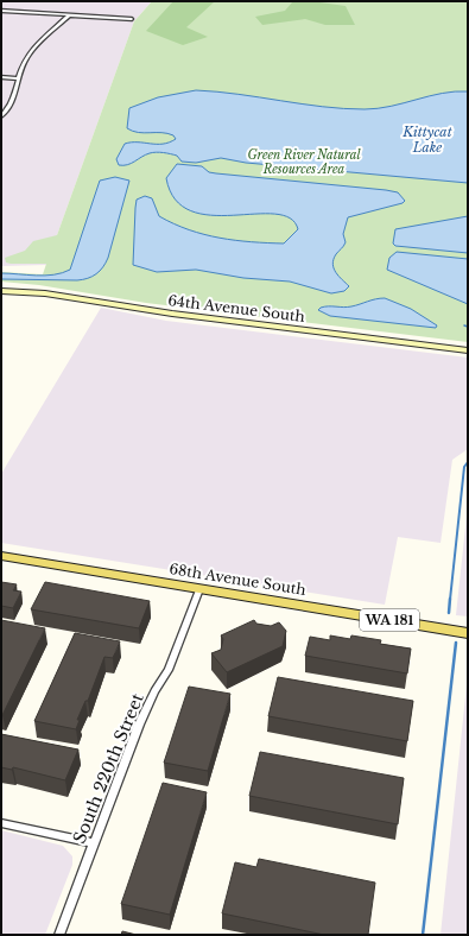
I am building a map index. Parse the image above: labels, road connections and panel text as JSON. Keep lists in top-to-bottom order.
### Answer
{
  "streets": {
    "main road": ["68th Avenue South", "WA 181"],
    "street": ["64th Avenue South", "South 220th Street"]
  },
  "crossings": [
    ["68th Avenue South", "South 220th Street"]
  ],
  "water": ["Kittycat Lake"],
  "parks": ["Green River Natural Resources Area"]
}
